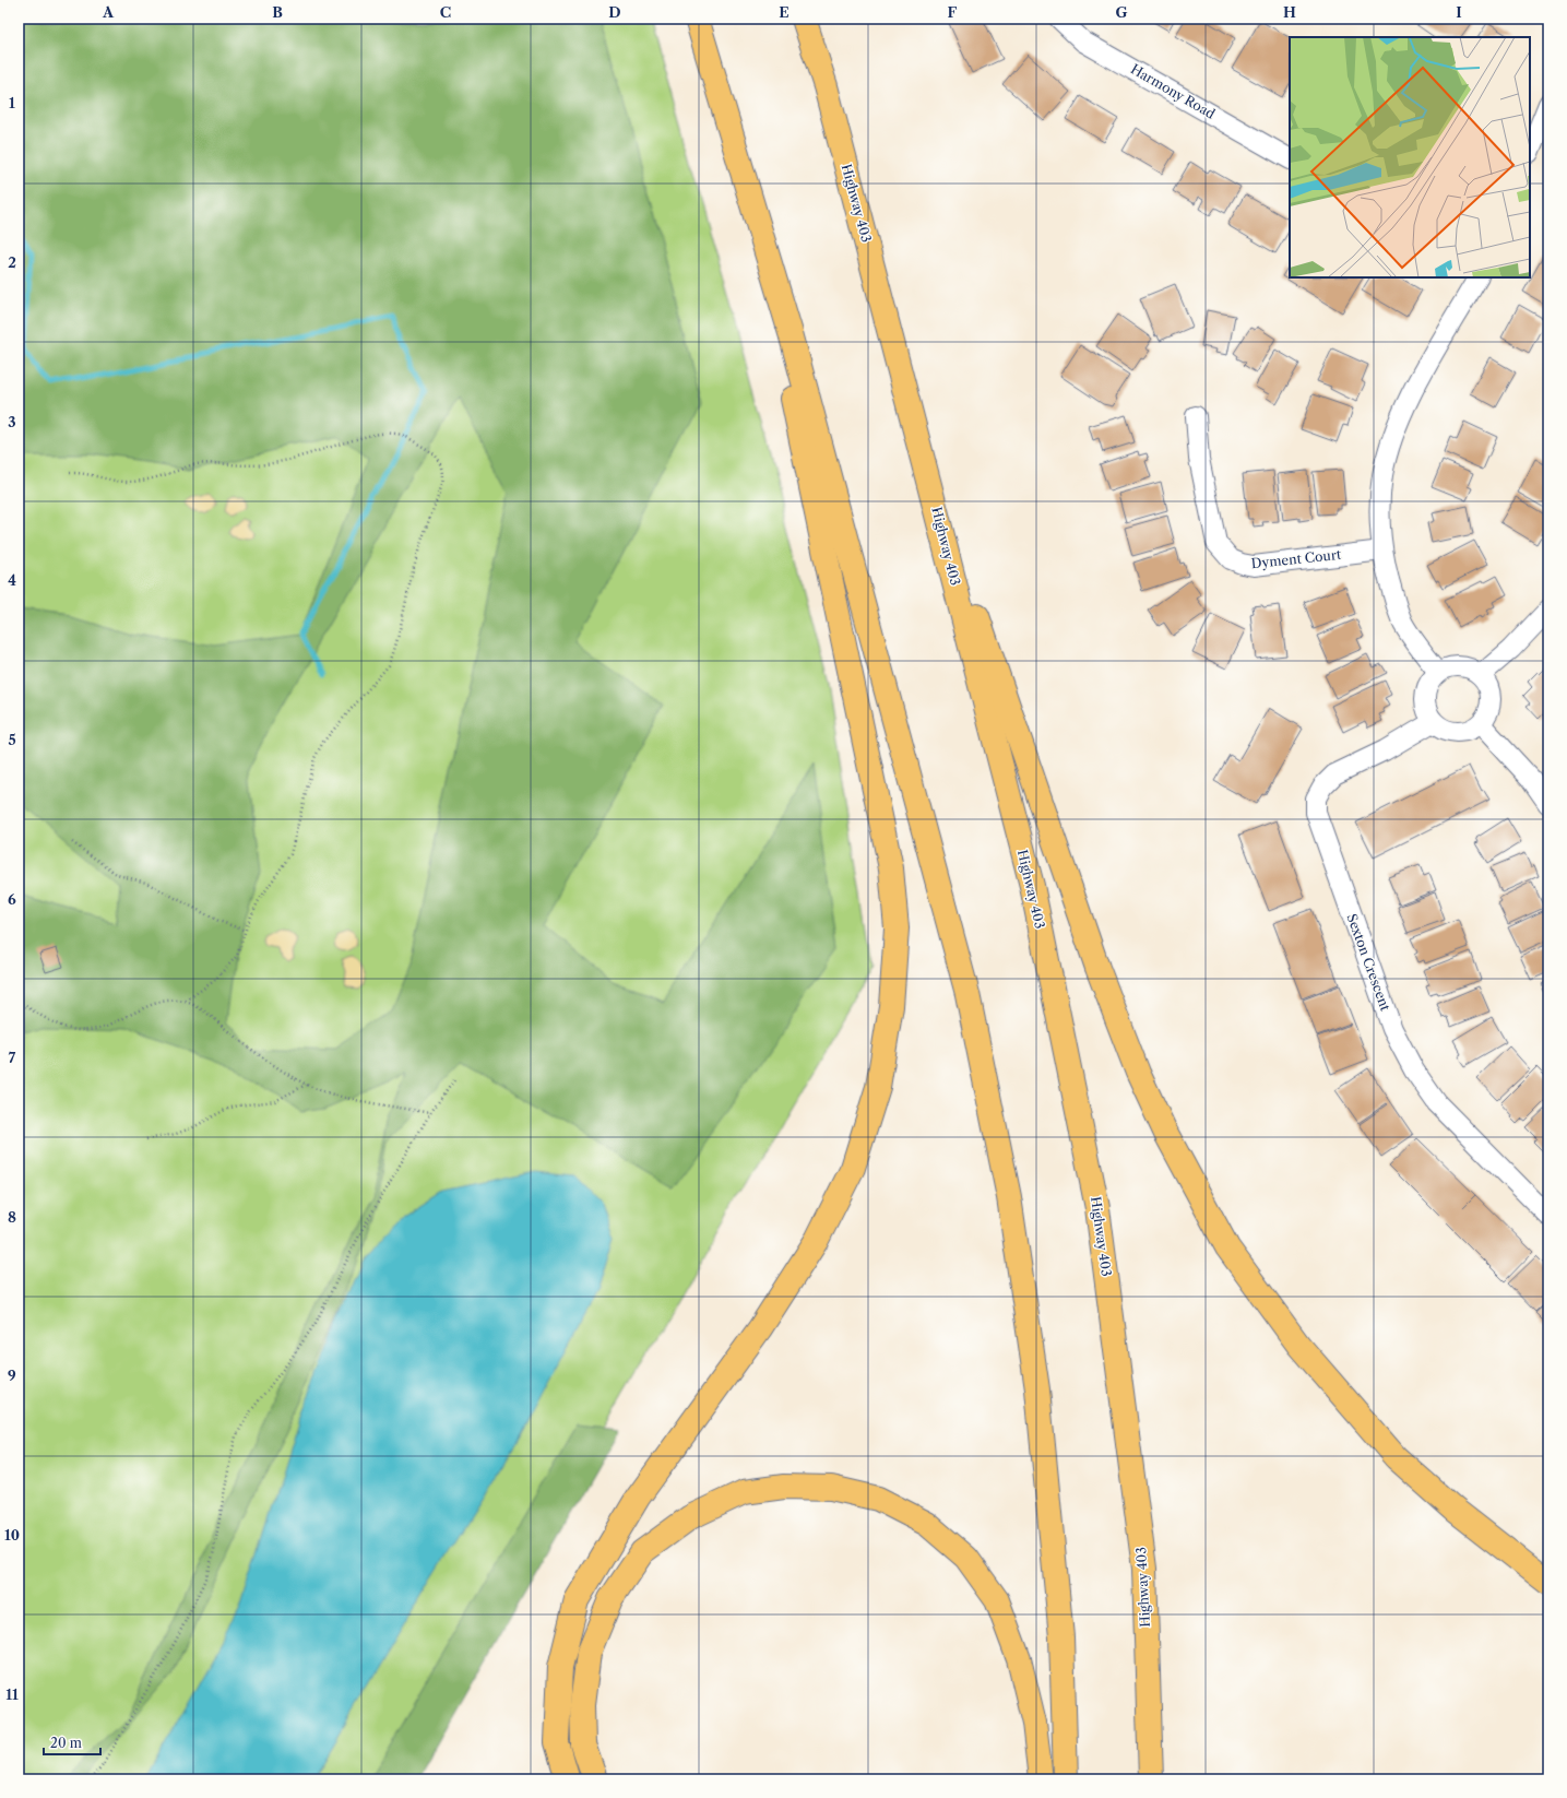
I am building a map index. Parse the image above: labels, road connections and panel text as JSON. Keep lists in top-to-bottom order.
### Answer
{
  "streets": {
    "highway": ["Highway 403"],
    "street": ["Harmony Road", "Dyment Court", "Sexton Crescent"]
  },
  "scale_bar": "20 m",
  "grid": {
    "columns": [
      "A",
      "B",
      "C",
      "D",
      "E",
      "F",
      "G",
      "H",
      "I"
    ],
    "rows": [
      "1",
      "2",
      "3",
      "4",
      "5",
      "6",
      "7",
      "8",
      "9",
      "10",
      "11"
    ]
  }
}
